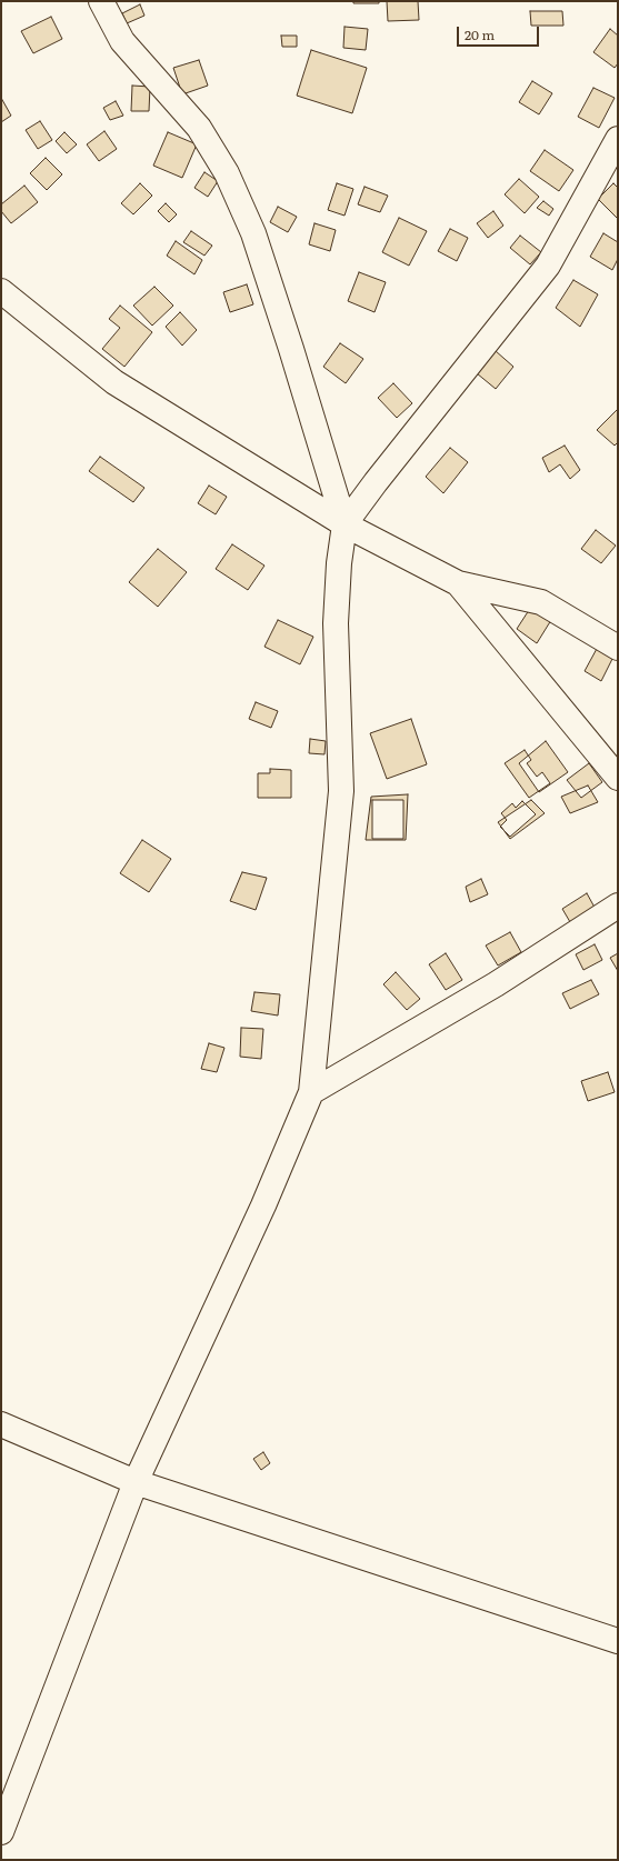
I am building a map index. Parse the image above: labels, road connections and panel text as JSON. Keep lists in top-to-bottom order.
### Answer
{
  "scale_bar": "20 m"
}
